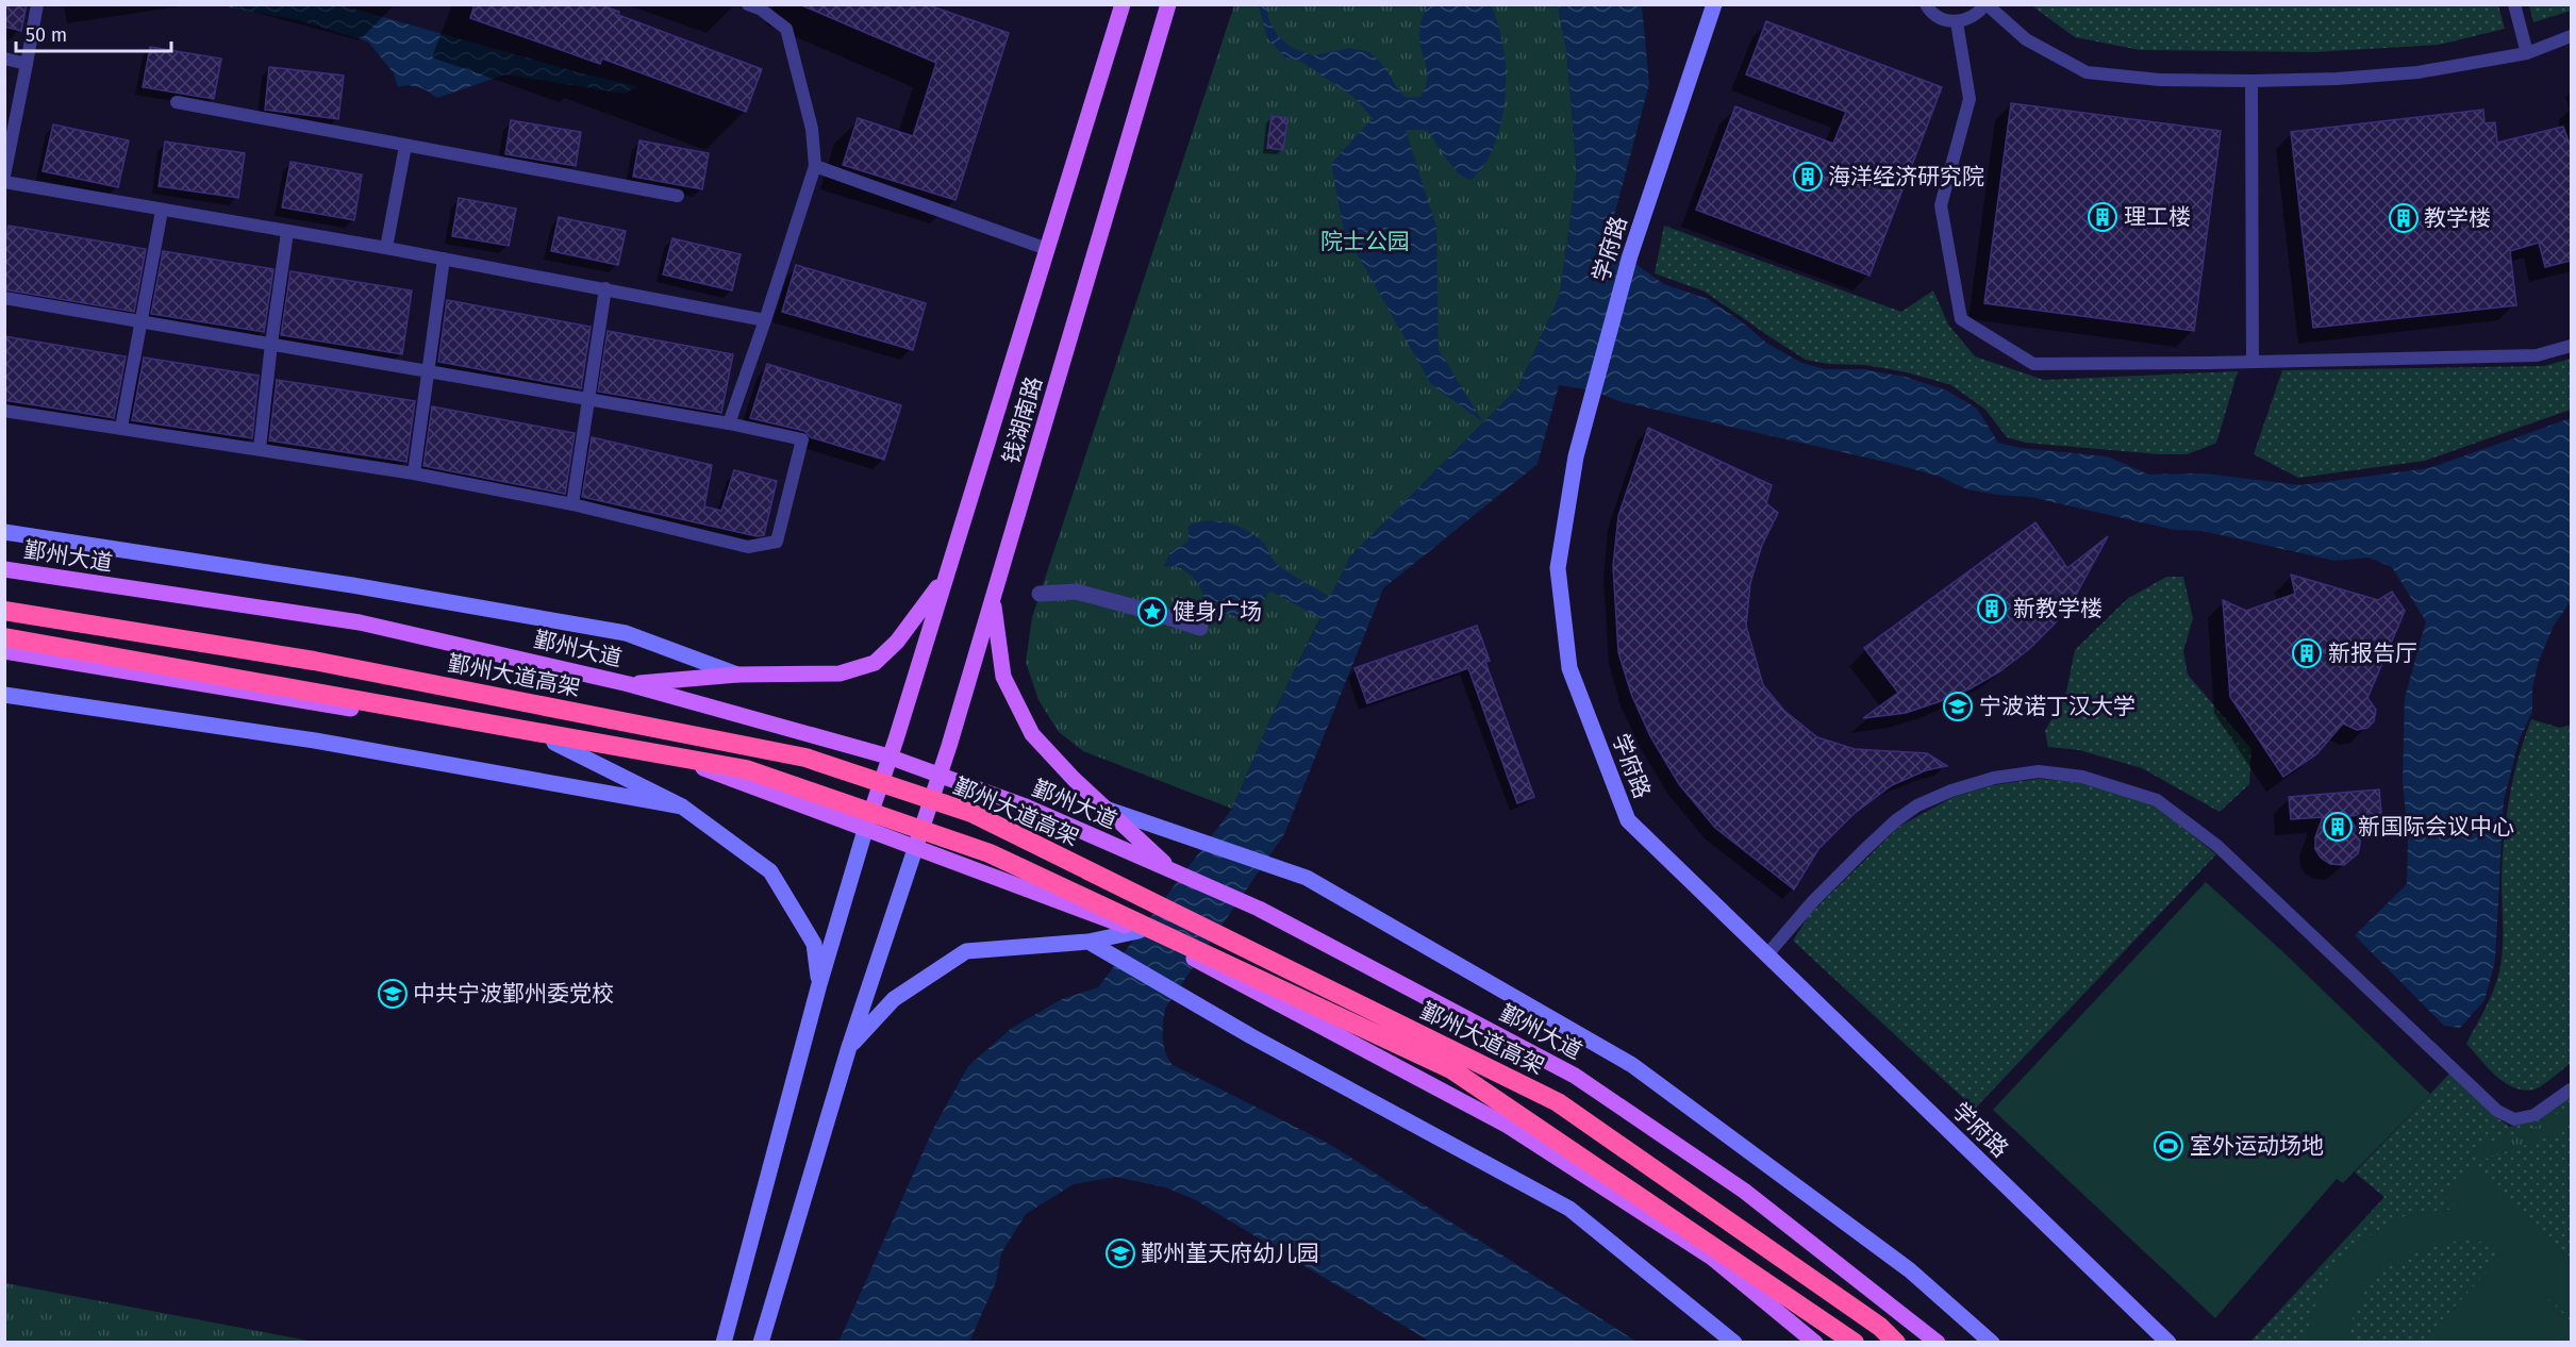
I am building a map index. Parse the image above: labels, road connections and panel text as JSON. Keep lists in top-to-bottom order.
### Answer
{
  "streets": {
    "highway": ["鄞州大道高架"],
    "main road": ["钱湖南路", "鄞州大道"],
    "street": ["学府路"]
  },
  "crossings": [
    ["钱湖南路", "鄞州大道"]
  ],
  "parks": ["院士公园"],
  "places": {
    "building": [
      "海洋经济研究院",
      "理工楼",
      "教学楼",
      "新教学楼",
      "新报告厅",
      "新国际会议中心"
    ],
    "place": ["健身广场"],
    "school or university": ["宁波诺丁汉大学", "中共宁波鄞州委党校", "鄞州堇天府幼儿园"],
    "sports": ["室外运动场地"]
  },
  "scale_bar": "50 m"
}
